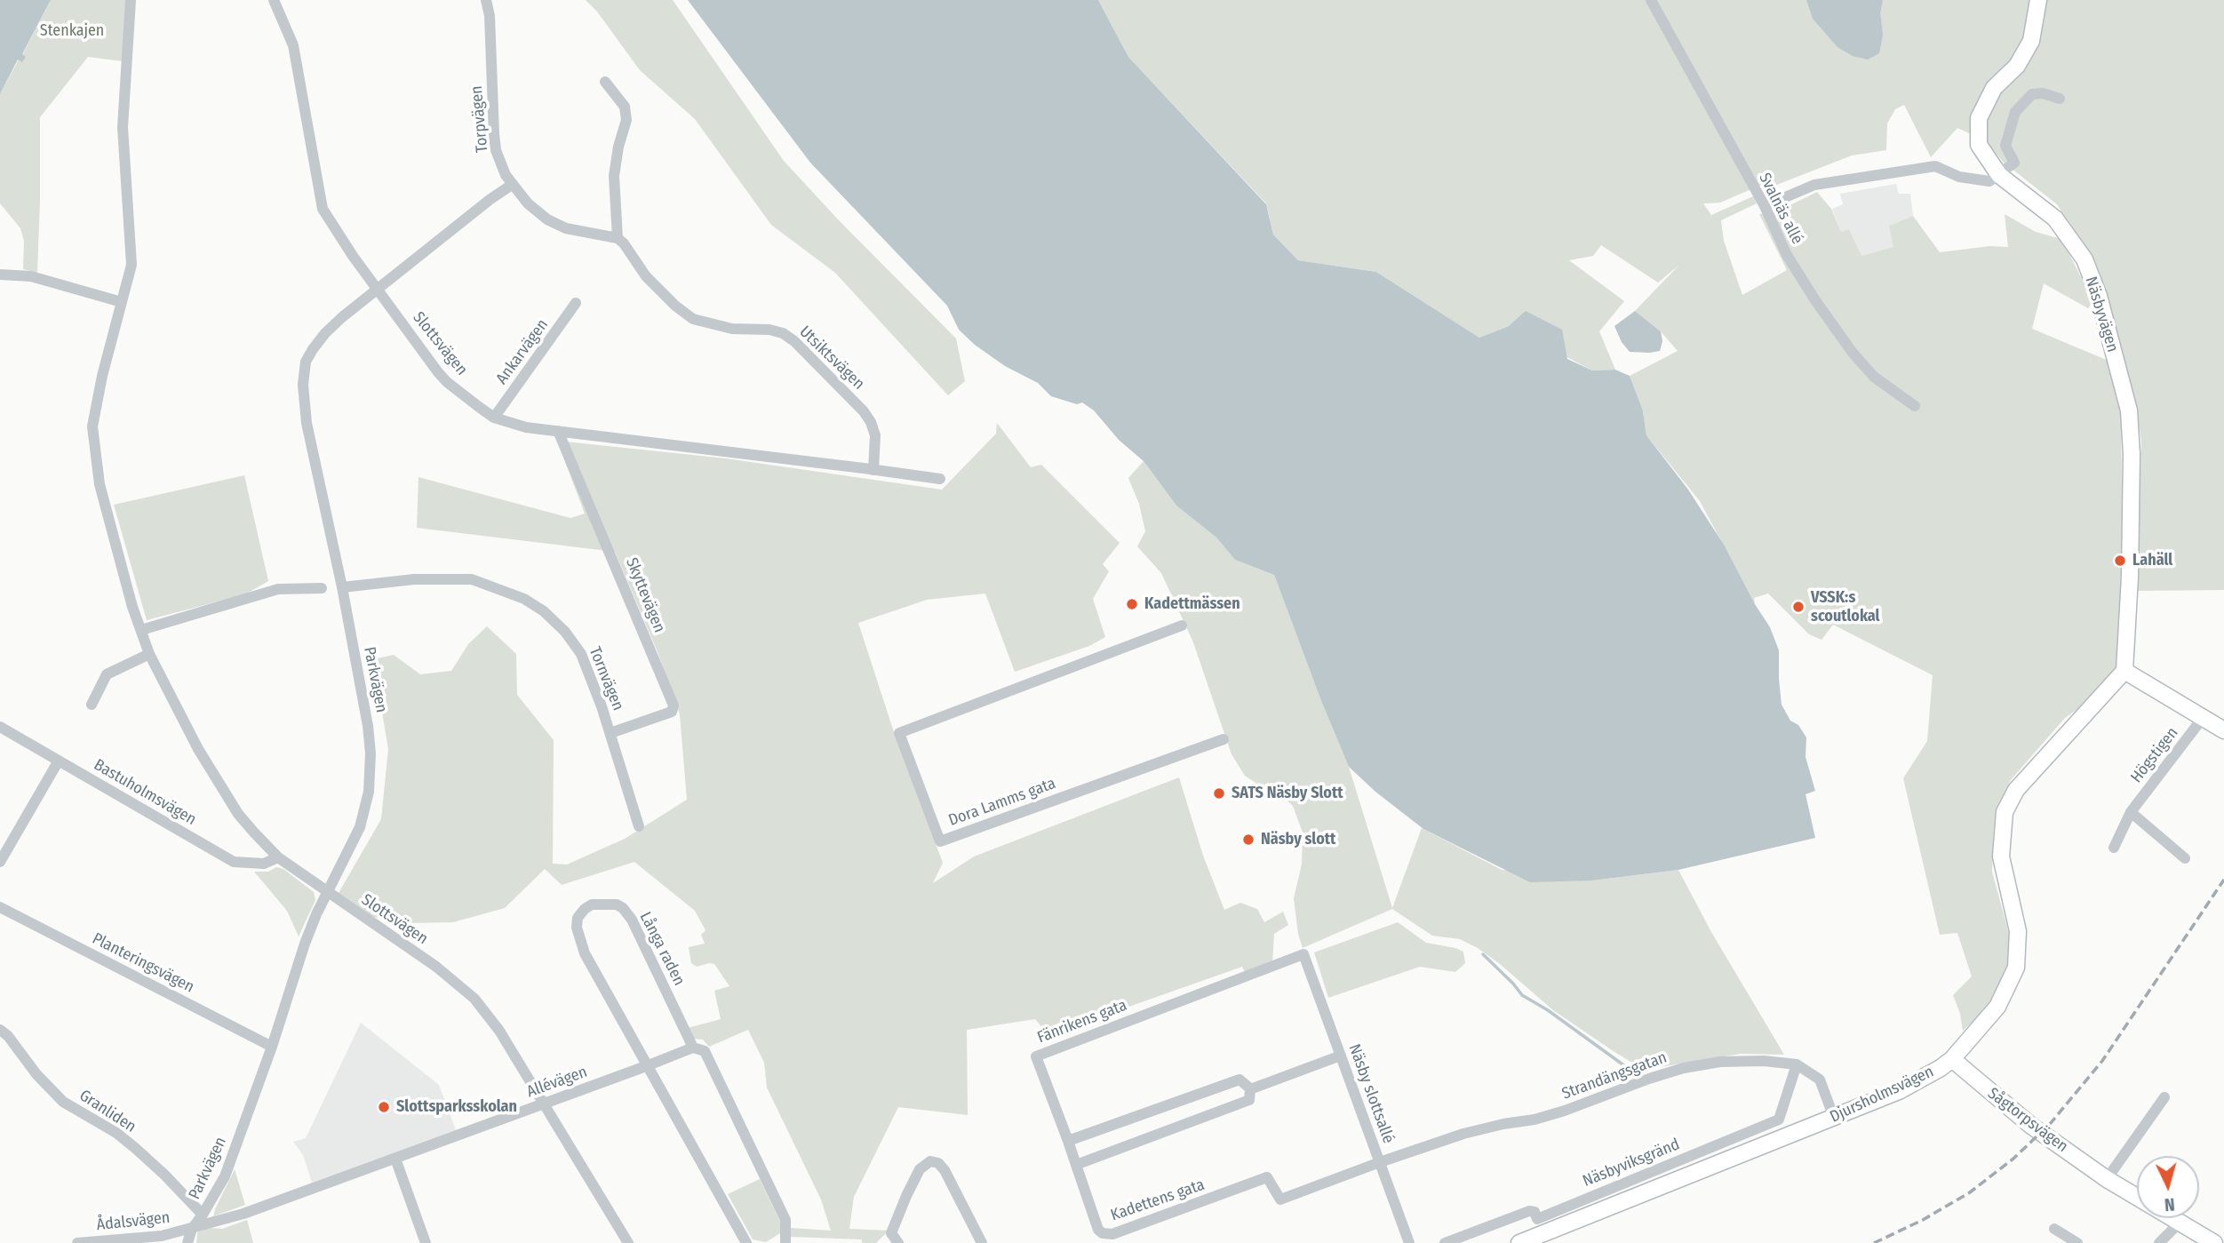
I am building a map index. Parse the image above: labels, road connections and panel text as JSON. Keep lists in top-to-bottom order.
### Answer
{
  "streets": {
    "street": [
      "Torpvägen",
      "Svalnäs allé",
      "Näsbyvägen",
      "Slottsvägen",
      "Ankarvägen",
      "Utsiktsvägen",
      "Skyttevägen",
      "Tornvägen",
      "Parkvägen",
      "Högstigen",
      "Bastuholmsvägen",
      "Dora Lamms gata",
      "Långa raden",
      "Planteringsvägen",
      "Fänrikens gata",
      "Strandängsgatan",
      "Allévägen",
      "Näsby slottsallé",
      "Djursholmsvägen",
      "Granliden",
      "Sågtorpsvägen",
      "Näsbyviksgränd",
      "Kadettens gata",
      "Ådalsvägen"
    ]
  },
  "crossings": [
    ["Torpvägen", "Utsiktsvägen"],
    ["Torpvägen", "Parkvägen"],
    ["Näsbyvägen", "Djursholmsvägen"],
    ["Slottsvägen", "Ankarvägen"],
    ["Slottsvägen", "Utsiktsvägen"],
    ["Slottsvägen", "Skyttevägen"],
    ["Slottsvägen", "Parkvägen"],
    ["Slottsvägen", "Bastuholmsvägen"],
    ["Slottsvägen", "Allévägen"],
    ["Skyttevägen", "Tornvägen"],
    ["Tornvägen", "Parkvägen"],
    ["Parkvägen", "Planteringsvägen"],
    ["Parkvägen", "Allévägen"],
    ["Parkvägen", "Granliden"],
    ["Parkvägen", "Ådalsvägen"],
    ["Långa raden", "Allévägen"],
    ["Fänrikens gata", "Näsby slottsallé"],
    ["Strandängsgatan", "Näsby slottsallé"],
    ["Strandängsgatan", "Näsbyviksgränd"],
    ["Strandängsgatan", "Kadettens gata"],
    ["Allévägen", "Ådalsvägen"],
    ["Näsby slottsallé", "Kadettens gata"],
    ["Djursholmsvägen", "Sågtorpsvägen"]
  ],
  "parks": ["Stenkajen"],
  "places": [
    "Lahäll",
    "Kadettmässen",
    "VSSK:s scoutlokal",
    "SATS Näsby Slott",
    "Näsby slott",
    "Slottsparksskolan"
  ],
  "north": "bottom"
}
